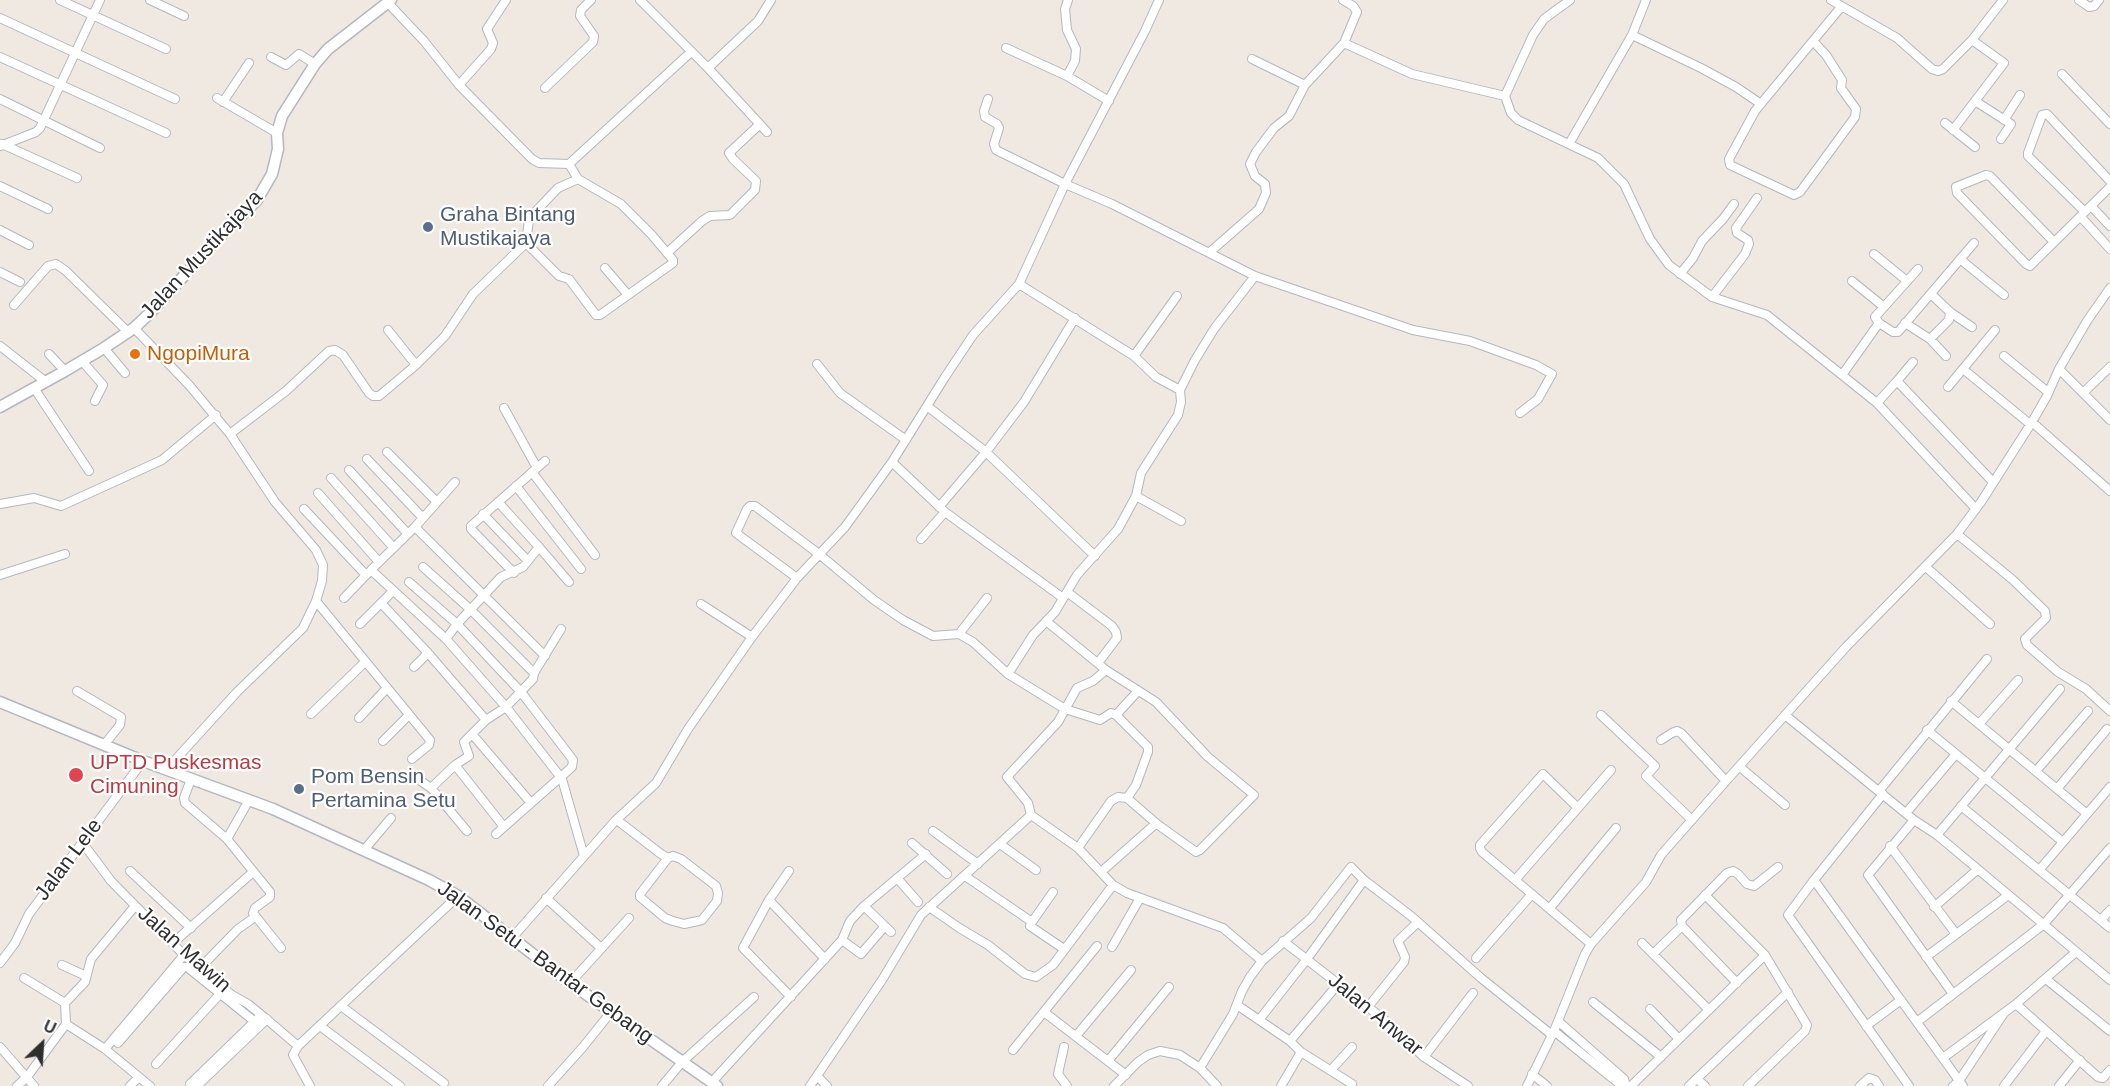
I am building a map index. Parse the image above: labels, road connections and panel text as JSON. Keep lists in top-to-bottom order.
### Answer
{
  "streets": {
    "main road": ["Jalan Mustikajaya", "Jalan Setu - Bantar Gebang"],
    "street": ["Jalan Lele", "Jalan Mawin", "Jalan Anwar"]
  },
  "crossings": [
    ["Jalan Lele", "Jalan Mawin"],
    ["Jalan Lele", "Jalan Setu - Bantar Gebang"]
  ],
  "places": [
    "Graha Bintang Mustikajaya",
    "NgopiMura",
    "UPTD Puskesmas Cimuning",
    "Pom Bensin Pertamina Setu"
  ],
  "north": "top right"
}
